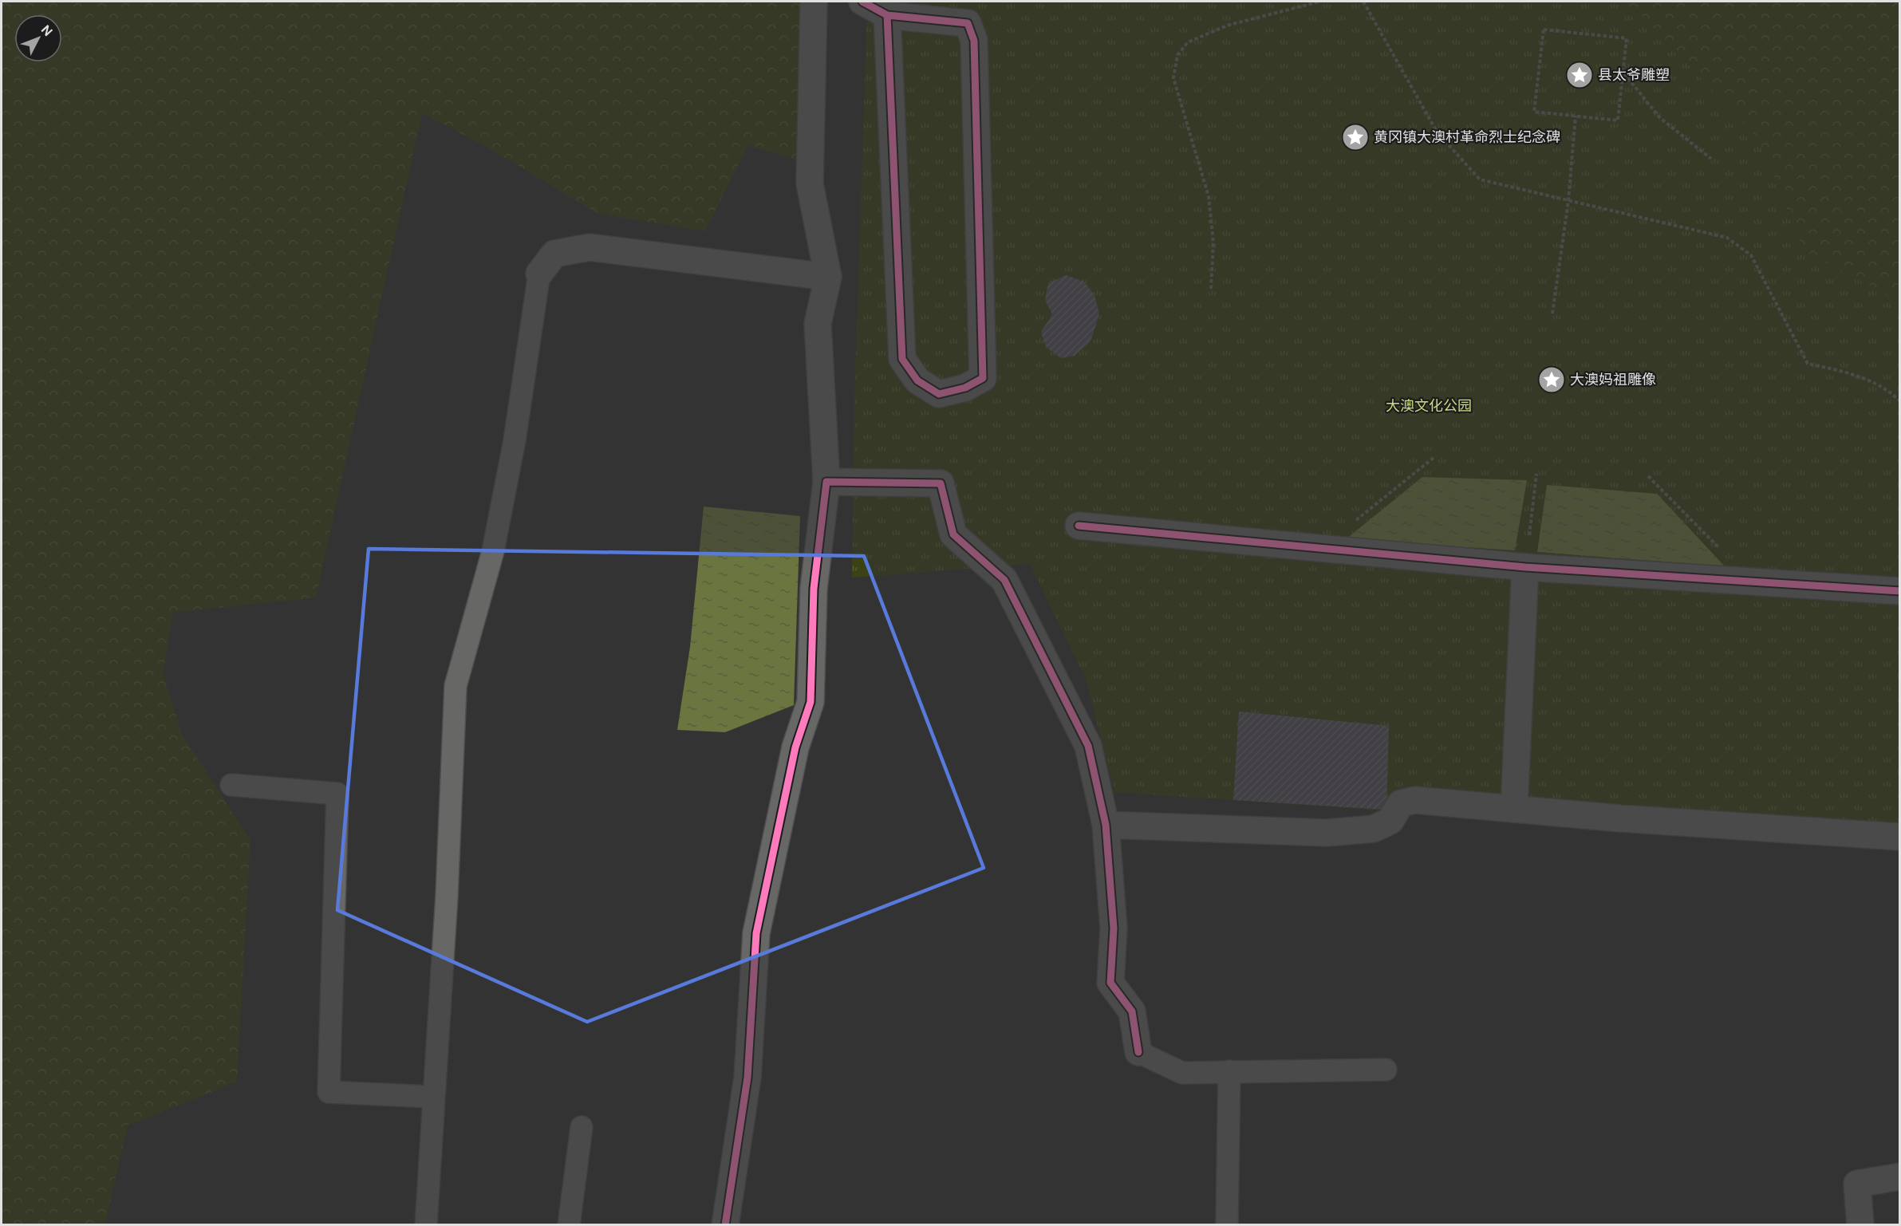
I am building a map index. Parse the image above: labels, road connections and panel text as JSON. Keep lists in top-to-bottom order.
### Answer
{
  "parks": ["大澳文化公园"],
  "places": {
    "place": ["县太爷雕塑", "黄冈镇大澳村革命烈士纪念碑", "大澳妈祖雕像"]
  },
  "north": "top right"
}
